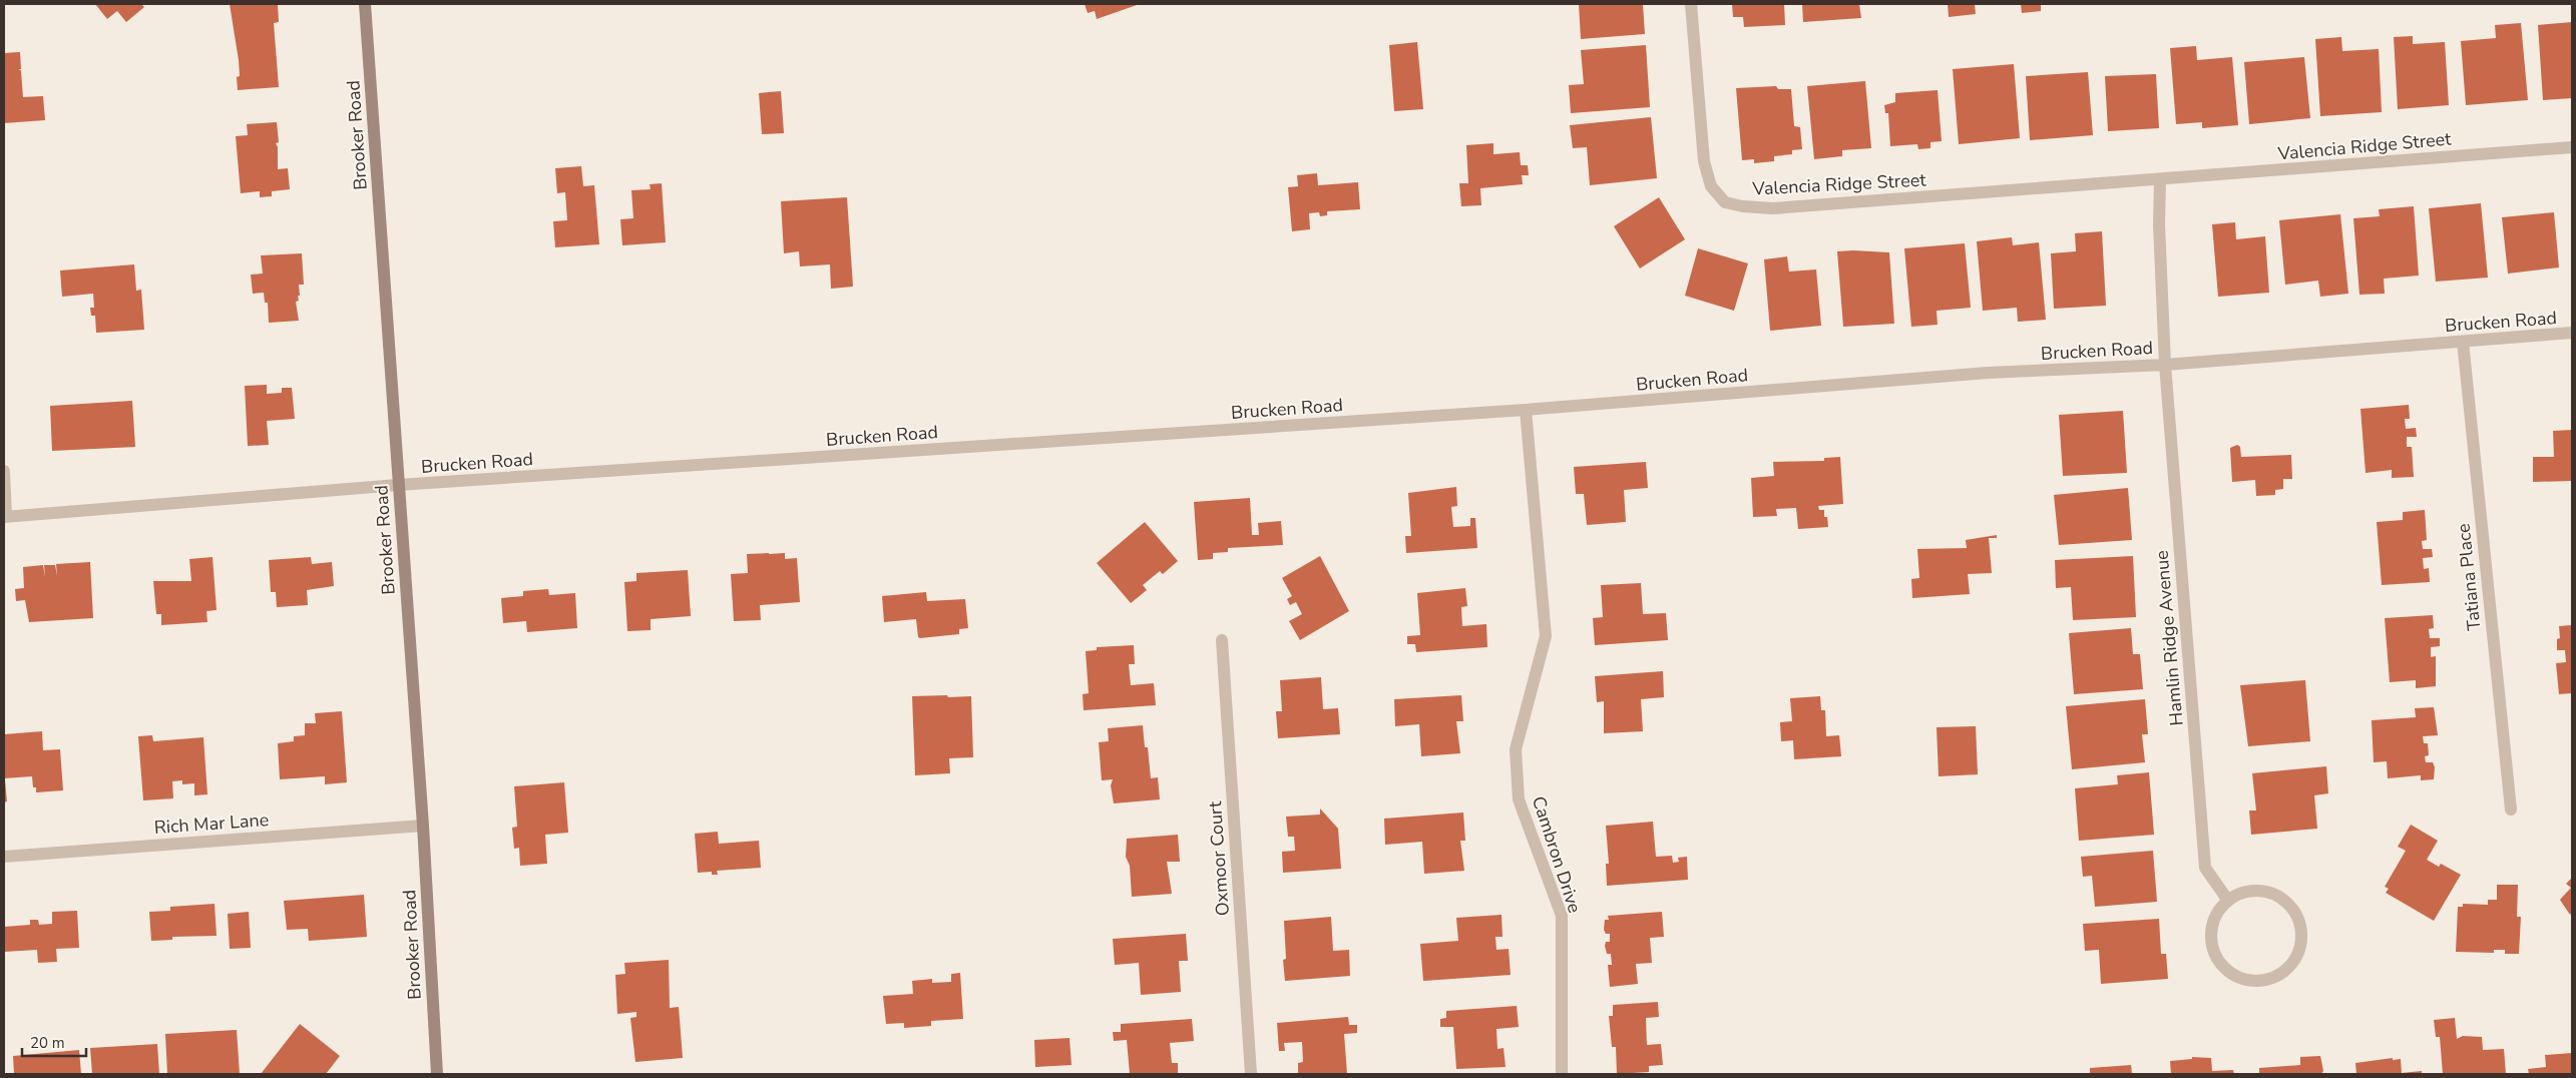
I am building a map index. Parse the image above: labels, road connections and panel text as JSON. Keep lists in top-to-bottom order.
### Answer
{
  "streets": {
    "street": [
      "Brooker Road",
      "Valencia Ridge Street",
      "Brucken Road",
      "Tatiana Place",
      "Hamlin Ridge Avenue",
      "Rich Mar Lane",
      "Cambron Drive",
      "Oxmoor Court"
    ]
  },
  "crossings": [
    ["Brooker Road", "Brucken Road"],
    ["Brooker Road", "Rich Mar Lane"],
    ["Brucken Road", "Tatiana Place"],
    ["Brucken Road", "Hamlin Ridge Avenue"],
    ["Brucken Road", "Cambron Drive"]
  ],
  "scale_bar": "20 m"
}
